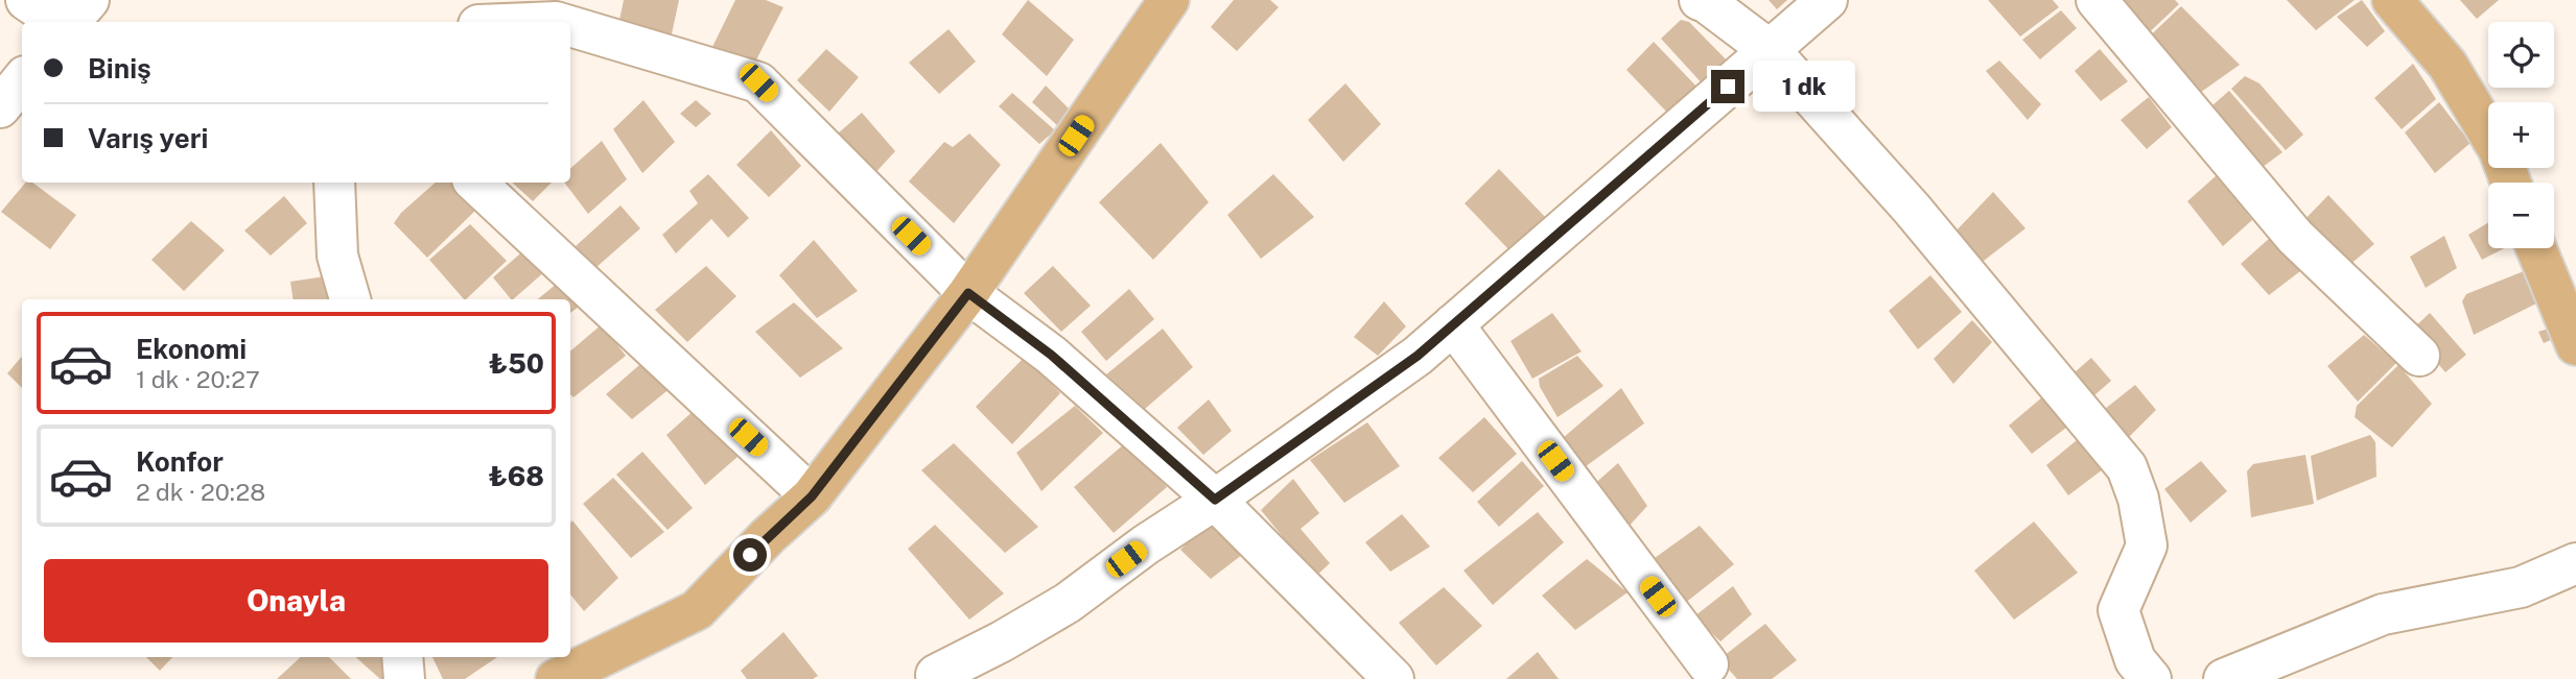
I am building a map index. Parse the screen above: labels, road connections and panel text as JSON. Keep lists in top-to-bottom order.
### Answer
{
  "page": {
    "map_buttons": ["+", "−"],
    "banner": ["Biniş", "Varış yeri"],
    "bubble": "1 dk",
    "list": [
      {
        "name": "Ekonomi",
        "note": "1 dk · 20:27",
        "value": "₺50"
      },
      {
        "name": "Konfor",
        "note": "2 dk · 20:28",
        "value": "₺68"
      }
    ],
    "buttons": "Onayla"
  }
}
